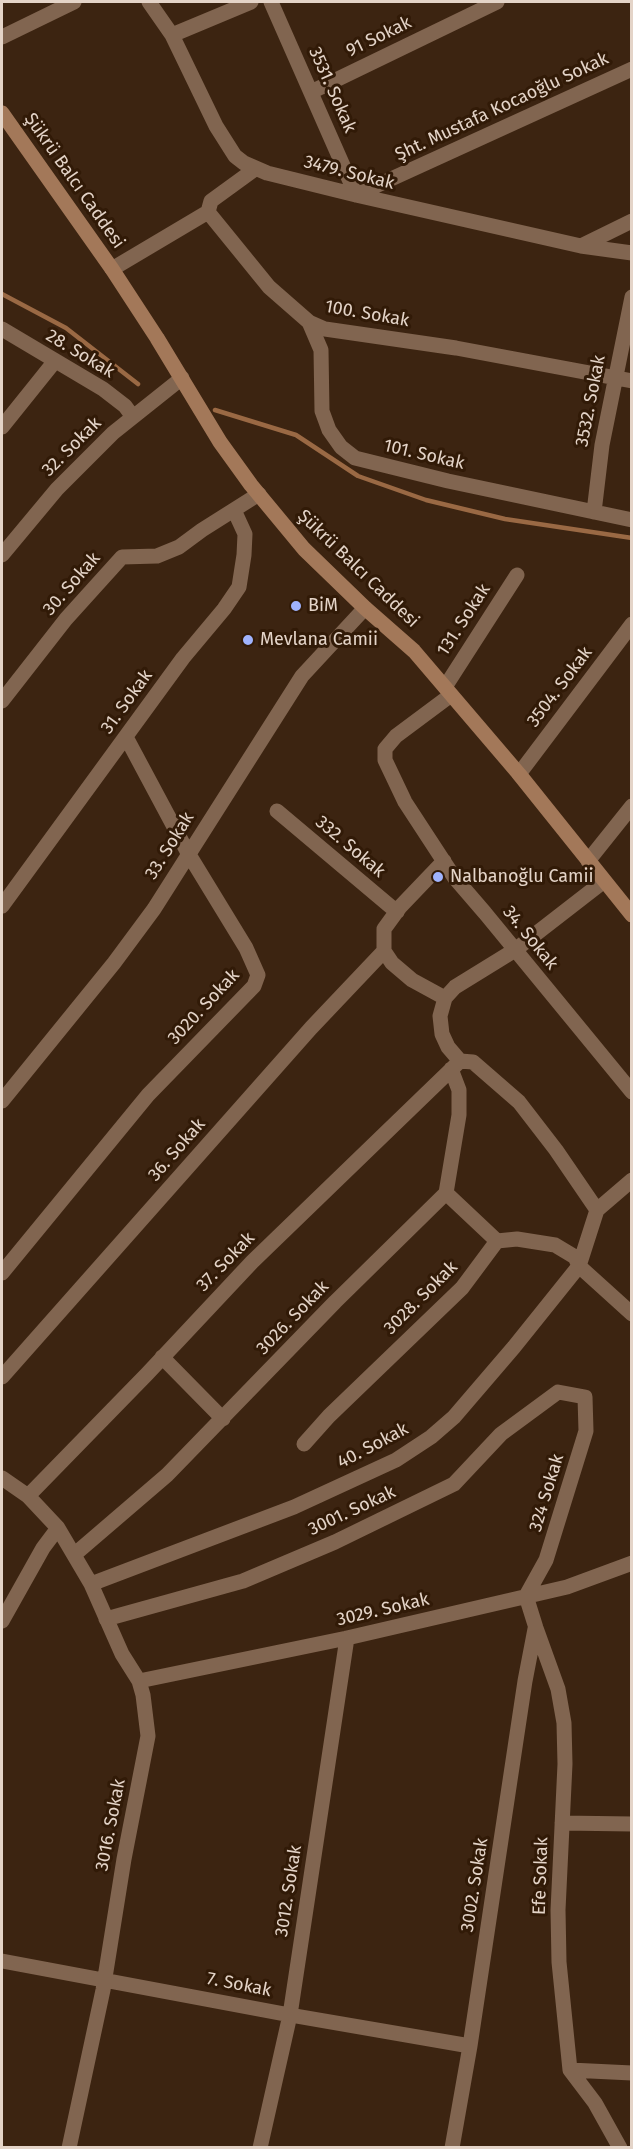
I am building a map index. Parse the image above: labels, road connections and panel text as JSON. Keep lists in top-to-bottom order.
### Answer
{
  "streets": {
    "street": [
      "91 Sokak",
      "3531. Sokak",
      "Şht. Mustafa Kocaoğlu Sokak",
      "3479. Sokak",
      "Şükrü Balcı Caddesi",
      "100. Sokak",
      "28. Sokak",
      "3532. Sokak",
      "32. Sokak",
      "101. Sokak",
      "30. Sokak",
      "131. Sokak",
      "3504. Sokak",
      "31. Sokak",
      "33. Sokak",
      "332. Sokak",
      "34. Sokak",
      "3020. Sokak",
      "36. Sokak",
      "37. Sokak",
      "3028. Sokak",
      "3026. Sokak",
      "40. Sokak",
      "324 Sokak",
      "3001. Sokak",
      "3029. Sokak",
      "3016. Sokak",
      "Efe Sokak",
      "3002. Sokak",
      "3012. Sokak",
      "7. Sokak"
    ]
  },
  "crossings": [
    ["91 Sokak", "3531. Sokak"],
    ["3531. Sokak", "Şht. Mustafa Kocaoğlu Sokak"],
    ["3531. Sokak", "3479. Sokak"],
    ["Şht. Mustafa Kocaoğlu Sokak", "3479. Sokak"],
    ["Şükrü Balcı Caddesi", "32. Sokak"],
    ["Şükrü Balcı Caddesi", "30. Sokak"],
    ["Şükrü Balcı Caddesi", "131. Sokak"],
    ["Şükrü Balcı Caddesi", "3504. Sokak"],
    ["Şükrü Balcı Caddesi", "33. Sokak"],
    ["Şükrü Balcı Caddesi", "34. Sokak"],
    ["100. Sokak", "3532. Sokak"],
    ["100. Sokak", "101. Sokak"],
    ["28. Sokak", "32. Sokak"],
    ["3532. Sokak", "101. Sokak"],
    ["30. Sokak", "31. Sokak"],
    ["131. Sokak", "34. Sokak"],
    ["31. Sokak", "3020. Sokak"],
    ["33. Sokak", "3020. Sokak"],
    ["37. Sokak", "3016. Sokak"],
    ["3026. Sokak", "3016. Sokak"],
    ["40. Sokak", "3016. Sokak"],
    ["324 Sokak", "3001. Sokak"],
    ["324 Sokak", "3029. Sokak"],
    ["324 Sokak", "Efe Sokak"],
    ["3001. Sokak", "3016. Sokak"],
    ["3029. Sokak", "3016. Sokak"],
    ["3029. Sokak", "Efe Sokak"],
    ["3029. Sokak", "3012. Sokak"],
    ["3016. Sokak", "7. Sokak"],
    ["Efe Sokak", "3002. Sokak"],
    ["3002. Sokak", "7. Sokak"],
    ["3012. Sokak", "7. Sokak"]
  ],
  "places": ["BiM", "Mevlana Camii", "Nalbanoğlu Camii"]
}
